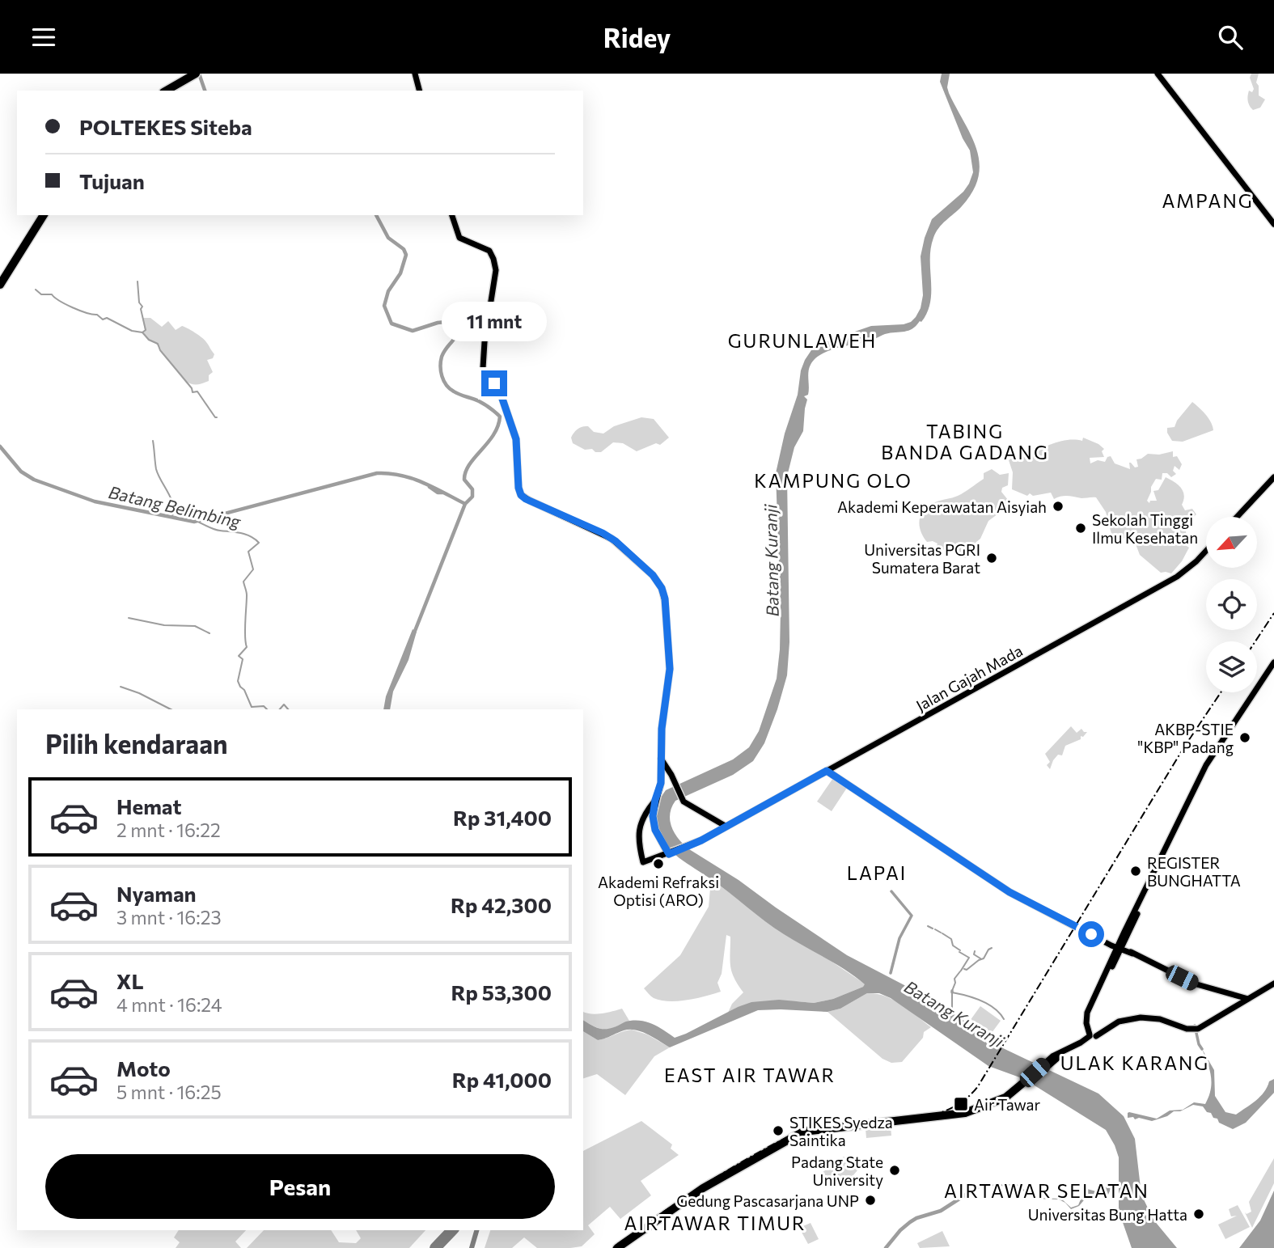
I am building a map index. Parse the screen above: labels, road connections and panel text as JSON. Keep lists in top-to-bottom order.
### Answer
{
  "streets": {
    "main road": ["Jalan Gajah Mada"]
  },
  "districts": [
    "AMPANG",
    "GURUNLAWEH",
    "TABING BANDA GADANG",
    "KAMPUNG OLO",
    "LAPAI",
    "ULAK KARANG",
    "EAST AIR TAWAR",
    "AIRTAWAR SELATAN",
    "AIRTAWAR TIMUR"
  ],
  "water": ["Batang Belimbing", "Batang Kuranji"],
  "places": {
    "other": [
      "Akademi Keperawatan Aisyiah",
      "Sekolah Tinggi Ilmu Kesehatan",
      "Universitas PGRI Sumatera Barat",
      "AKBP-STIE \"KBP\" Padang",
      "Akademi Refraksi Optisi (ARO)",
      "REGISTER BUNGHATTA",
      "STIKES Syedza Saintika",
      "Padang State University",
      "Gedung Pascasarjana UNP",
      "Universitas Bung Hatta"
    ],
    "transit": ["Air Tawar"]
  },
  "north": "bottom left",
  "page": {
    "header": "Ridey",
    "banner": ["POLTEKES Siteba", "Tujuan"],
    "bubble": "11 mnt",
    "heading": "Pilih kendaraan",
    "list": [
      {
        "name": "Hemat",
        "note": "2 mnt · 16:22",
        "value": "Rp 31,400"
      },
      {
        "name": "Nyaman",
        "note": "3 mnt · 16:23",
        "value": "Rp 42,300"
      },
      {
        "name": "XL",
        "note": "4 mnt · 16:24",
        "value": "Rp 53,300"
      },
      {
        "name": "Moto",
        "note": "5 mnt · 16:25",
        "value": "Rp 41,000"
      }
    ],
    "buttons": "Pesan"
  }
}
